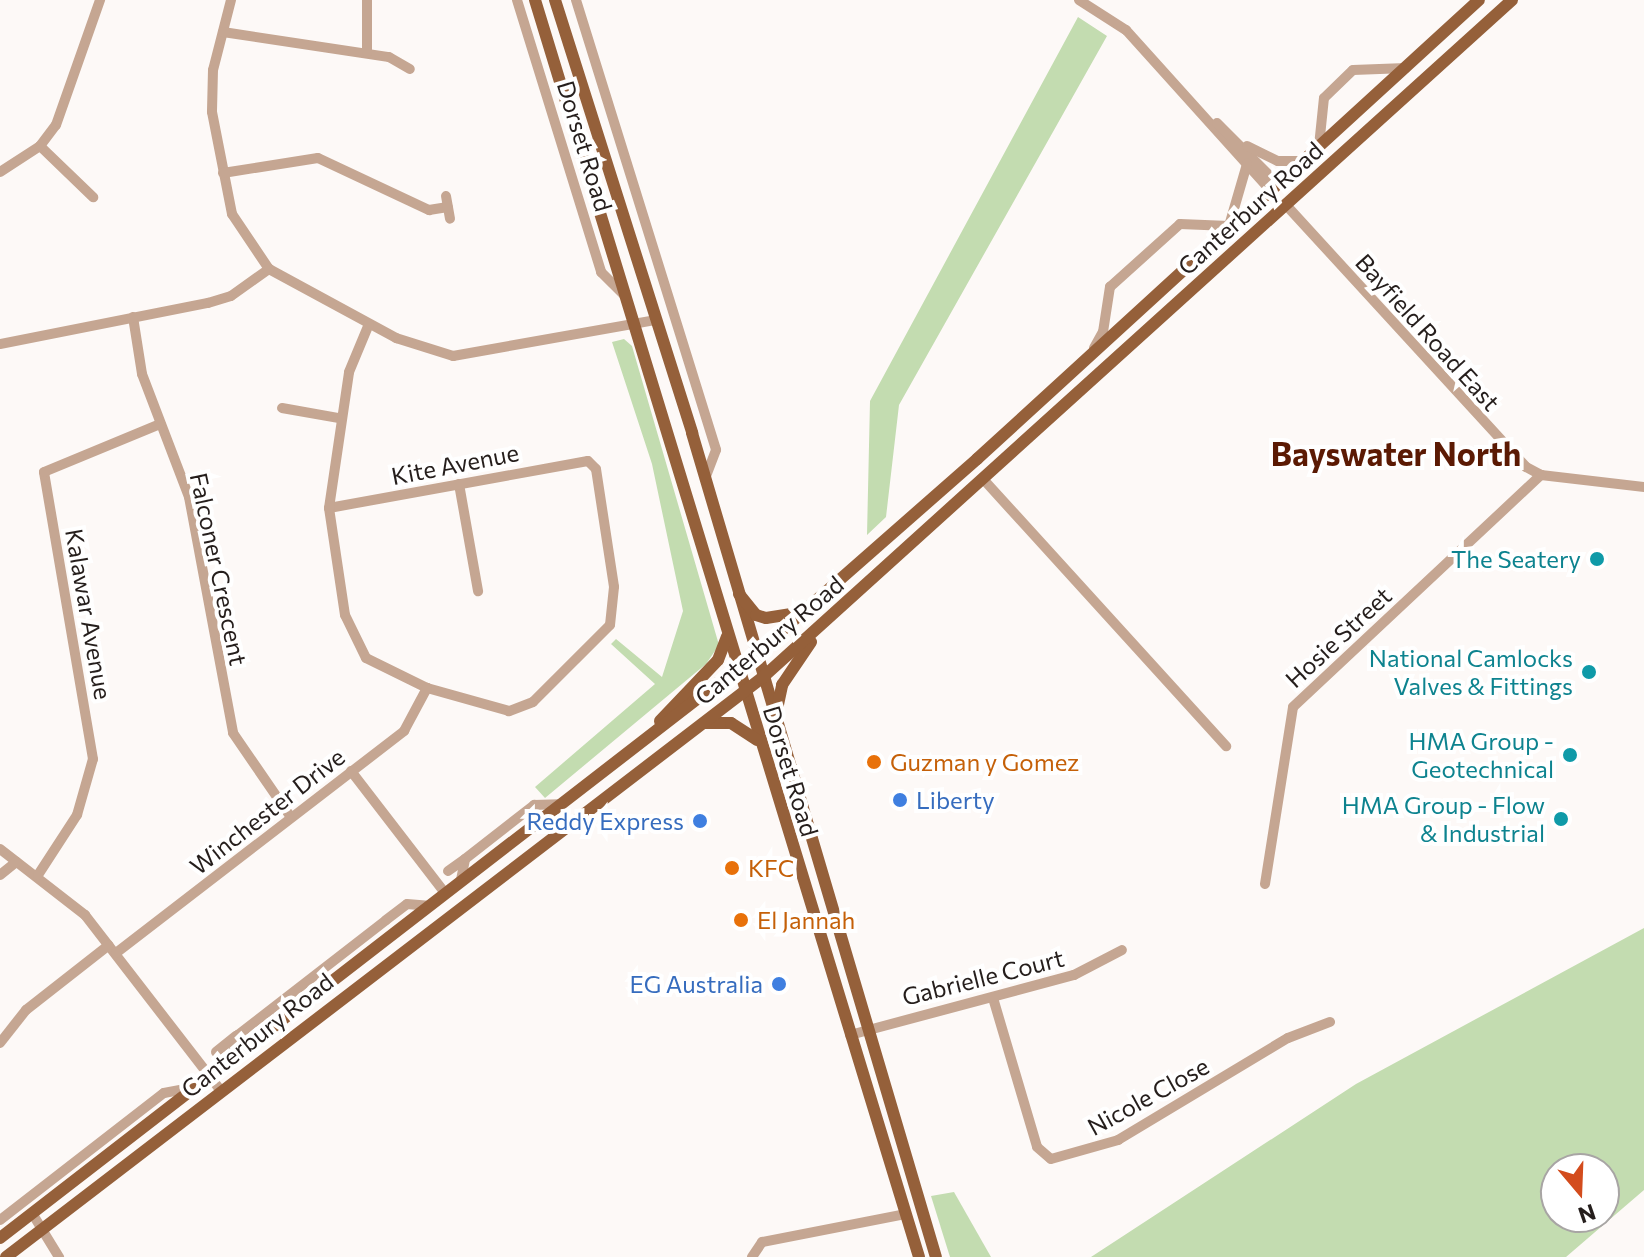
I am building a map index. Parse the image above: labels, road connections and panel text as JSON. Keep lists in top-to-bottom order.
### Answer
{
  "streets": {
    "main road": ["Dorset Road", "Canterbury Road"],
    "street": [
      "Bayfield Road East",
      "Kite Avenue",
      "Falconer Crescent",
      "Kalawar Avenue",
      "Hosie Street",
      "Winchester Drive",
      "Gabrielle Court",
      "Nicole Close"
    ]
  },
  "crossings": [
    ["Dorset Road", "Canterbury Road"],
    ["Dorset Road", "Gabrielle Court"],
    ["Canterbury Road", "Bayfield Road East"],
    ["Bayfield Road East", "Hosie Street"],
    ["Kite Avenue", "Winchester Drive"],
    ["Falconer Crescent", "Kalawar Avenue"],
    ["Falconer Crescent", "Winchester Drive"],
    ["Gabrielle Court", "Nicole Close"]
  ],
  "districts": ["Bayswater North"],
  "places": [
    "The Seatery",
    "National Camlocks Valves & Fittings",
    "HMA Group - Geotechnical",
    "Guzman y Gomez",
    "Liberty",
    "HMA Group - Flow & Industrial",
    "Reddy Express",
    "KFC",
    "El Jannah",
    "EG Australia"
  ],
  "north": "bottom"
}
